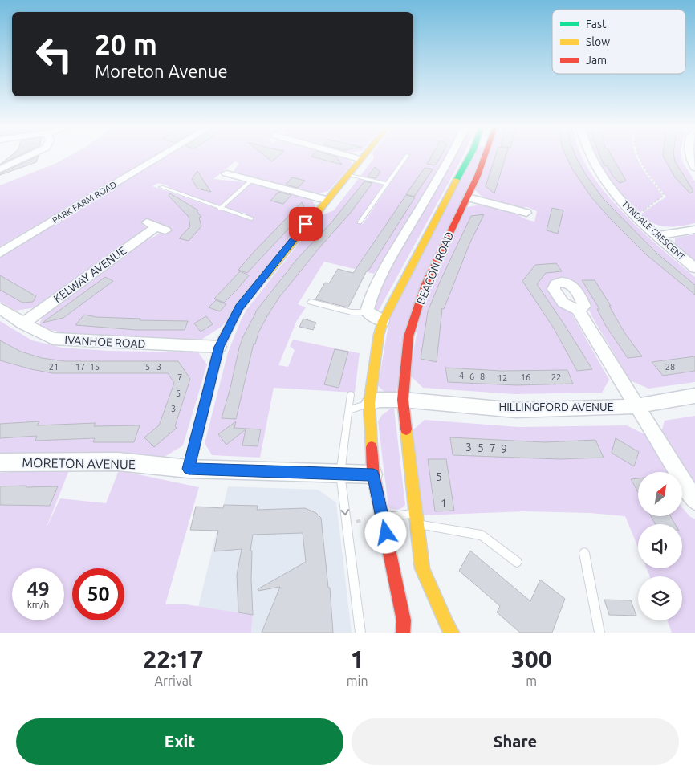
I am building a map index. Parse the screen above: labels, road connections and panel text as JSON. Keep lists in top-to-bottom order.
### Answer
{
  "streets": {
    "street": [
      "PARK FARM ROAD",
      "TYNDALE CRESCENT",
      "BEACON ROAD",
      "KELWAY AVENUE",
      "IVANHOE ROAD",
      "HILLINGFORD AVENUE",
      "MORETON AVENUE"
    ]
  },
  "crossings": [
    ["BEACON ROAD", "HILLINGFORD AVENUE"],
    ["BEACON ROAD", "MORETON AVENUE"],
    ["KELWAY AVENUE", "IVANHOE ROAD"]
  ],
  "house_numbers": [
    "21",
    "17",
    "15",
    "5",
    "3",
    "28",
    "4",
    "6",
    "8",
    "7",
    "16",
    "22",
    "12",
    "5",
    "3",
    "3",
    "5",
    "7",
    "9",
    "5",
    "1"
  ],
  "legend": ["Fast", "Slow", "Jam"],
  "north": "top right",
  "page": {
    "turn": ["20 m", "Moreton Avenue"],
    "speed": "49 km/h",
    "limit": "50",
    "eta": [
      "22:17",
      "Arrival",
      "1",
      "min",
      "300",
      "m"
    ],
    "buttons": ["Exit", "Share"]
  }
}
